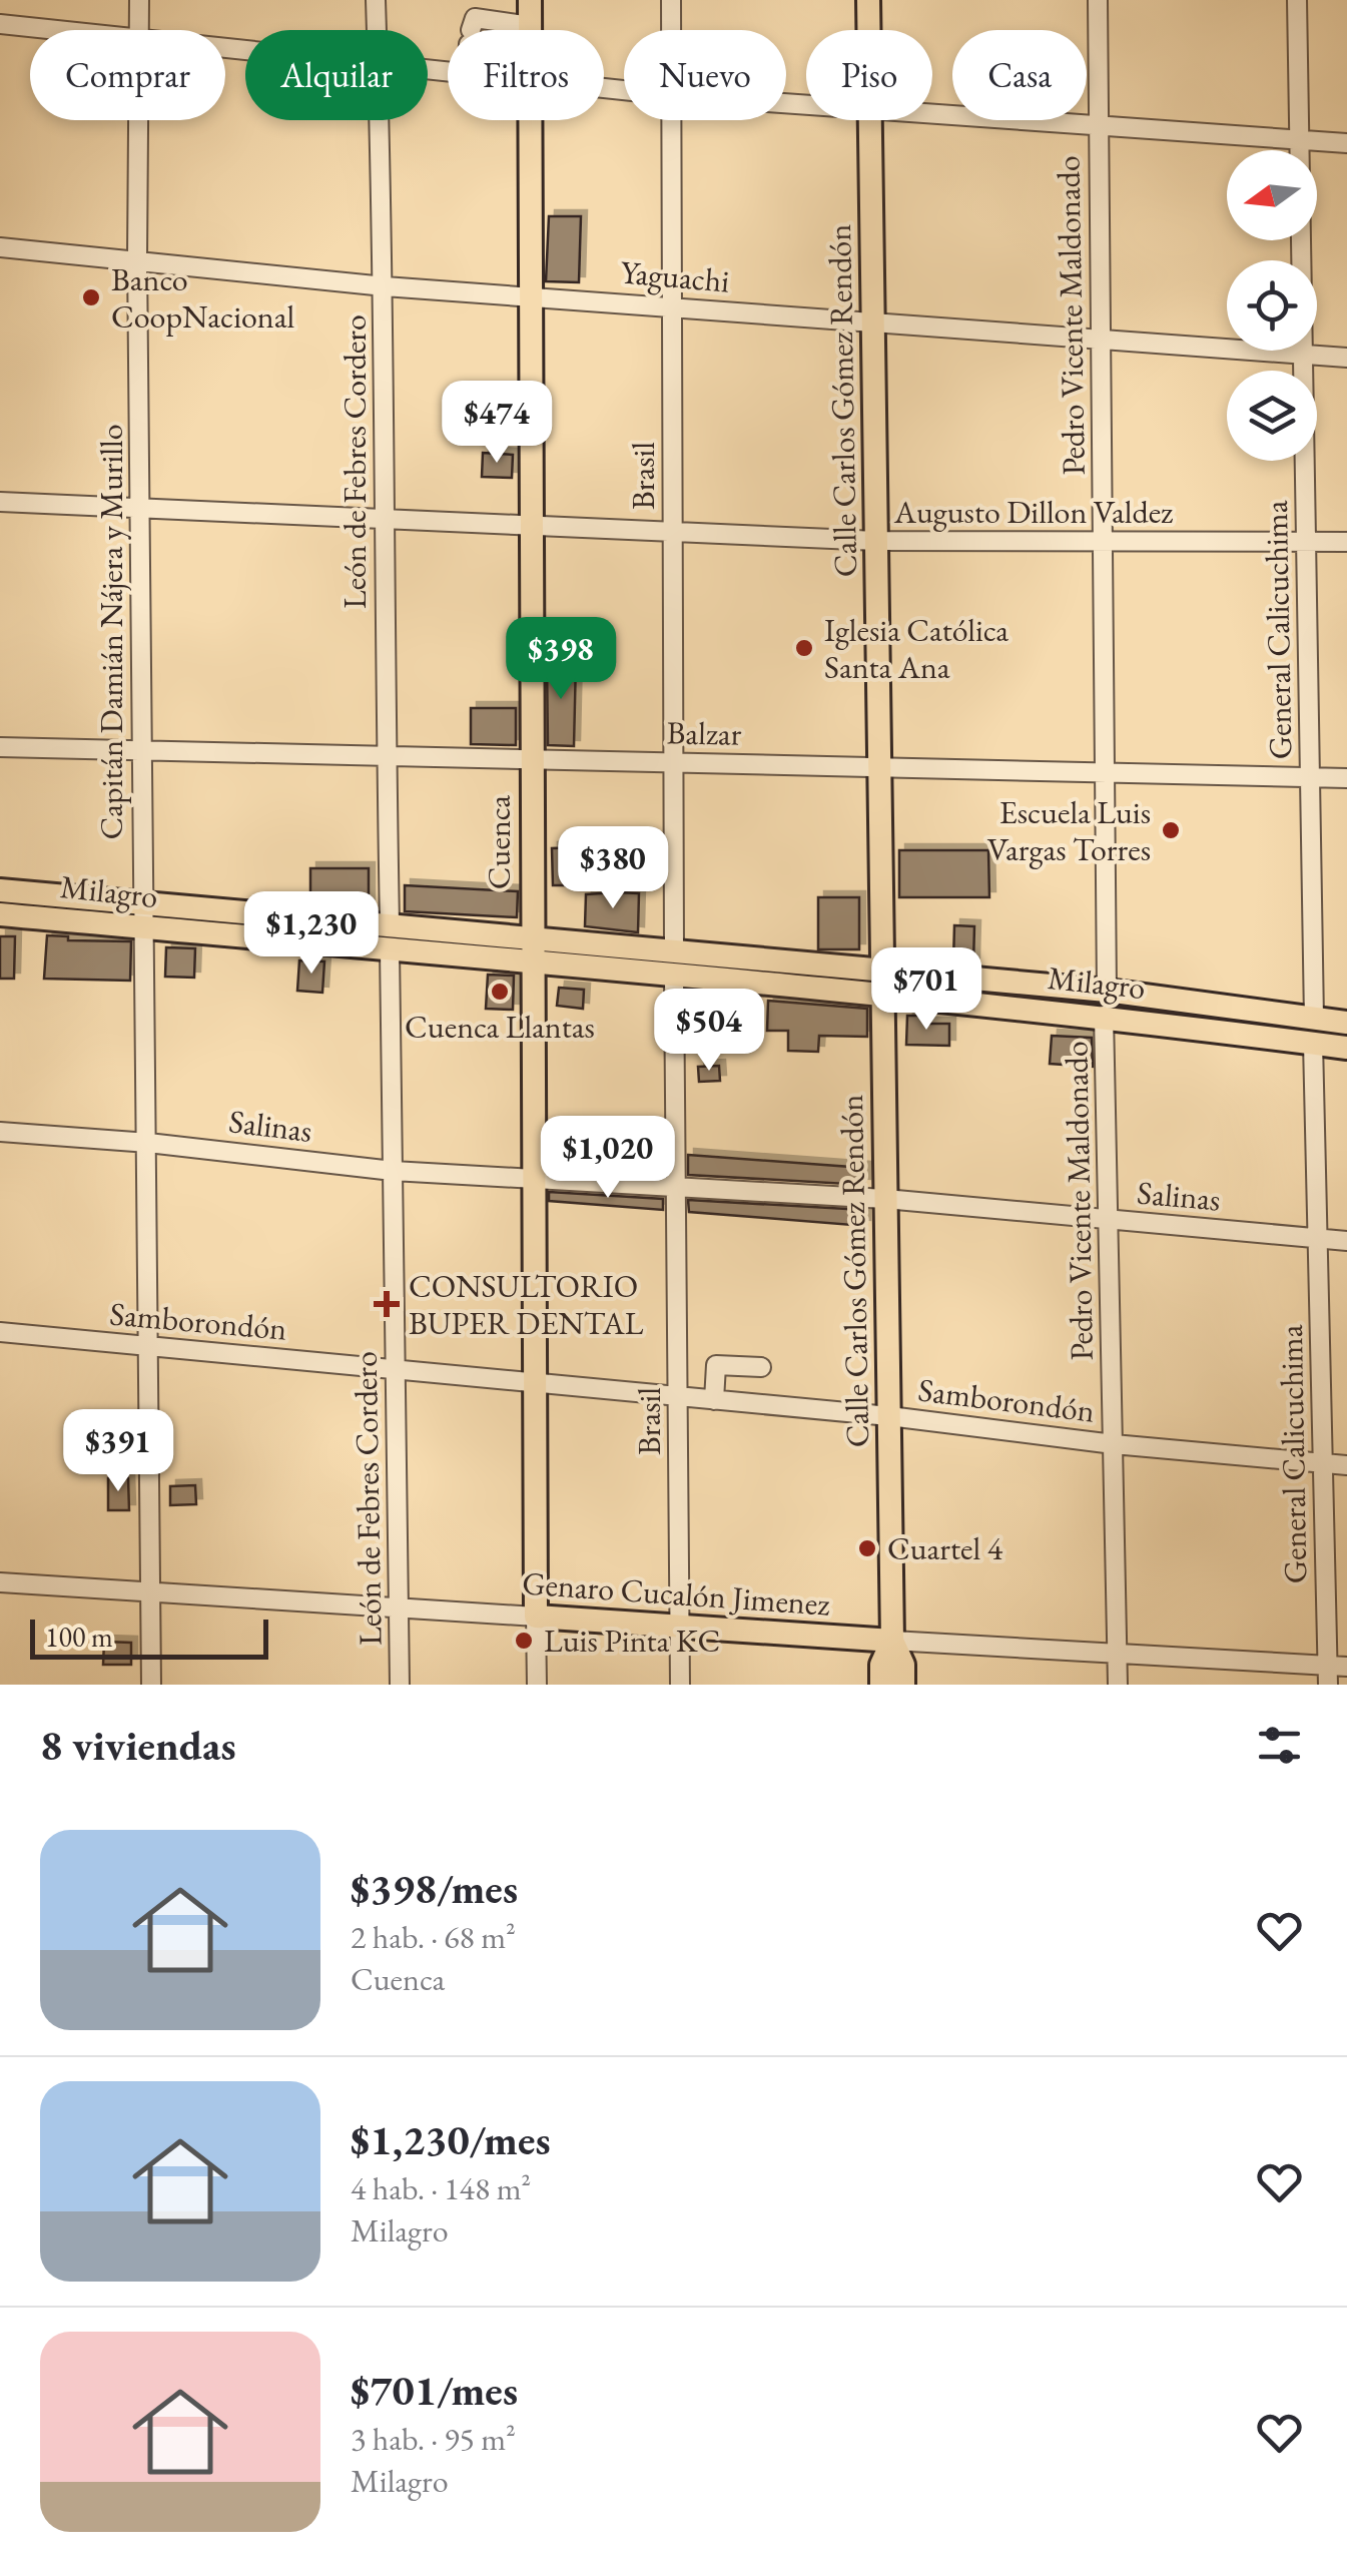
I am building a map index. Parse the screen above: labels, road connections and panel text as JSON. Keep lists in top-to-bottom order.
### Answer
{
  "streets": {
    "main road": [
      "Calle Carlos Gómez Rendón",
      "Cuenca",
      "Milagro",
      "Genaro Cucalón Jimenez"
    ],
    "street": [
      "Yaguachi",
      "Pedro Vicente Maldonado",
      "León de Febres Cordero",
      "Brasil",
      "Augusto Dillon Valdez",
      "General Calicuchima",
      "Capitán Damián Nájera y Murillo",
      "Balzar",
      "Salinas",
      "Samborondón"
    ]
  },
  "crossings": [
    ["Yaguachi", "Pedro Vicente Maldonado"],
    ["Yaguachi", "Calle Carlos Gómez Rendón"],
    ["Yaguachi", "León de Febres Cordero"],
    ["Yaguachi", "Brasil"],
    ["Yaguachi", "General Calicuchima"],
    ["Yaguachi", "Capitán Damián Nájera y Murillo"],
    ["Yaguachi", "Cuenca"],
    ["Pedro Vicente Maldonado", "Augusto Dillon Valdez"],
    ["Pedro Vicente Maldonado", "Balzar"],
    ["Pedro Vicente Maldonado", "Milagro"],
    ["Pedro Vicente Maldonado", "Salinas"],
    ["Pedro Vicente Maldonado", "Samborondón"],
    ["Pedro Vicente Maldonado", "Genaro Cucalón Jimenez"],
    ["Calle Carlos Gómez Rendón", "Augusto Dillon Valdez"],
    ["Calle Carlos Gómez Rendón", "Balzar"],
    ["Calle Carlos Gómez Rendón", "Milagro"],
    ["Calle Carlos Gómez Rendón", "Salinas"],
    ["Calle Carlos Gómez Rendón", "Samborondón"],
    ["Calle Carlos Gómez Rendón", "Genaro Cucalón Jimenez"],
    ["León de Febres Cordero", "Augusto Dillon Valdez"],
    ["León de Febres Cordero", "Balzar"],
    ["León de Febres Cordero", "Milagro"],
    ["León de Febres Cordero", "Salinas"],
    ["León de Febres Cordero", "Samborondón"],
    ["León de Febres Cordero", "Genaro Cucalón Jimenez"],
    ["Brasil", "Augusto Dillon Valdez"],
    ["Brasil", "Balzar"],
    ["Brasil", "Milagro"],
    ["Brasil", "Salinas"],
    ["Brasil", "Samborondón"],
    ["Brasil", "Genaro Cucalón Jimenez"],
    ["Augusto Dillon Valdez", "General Calicuchima"],
    ["Augusto Dillon Valdez", "Capitán Damián Nájera y Murillo"],
    ["Augusto Dillon Valdez", "Cuenca"],
    ["General Calicuchima", "Balzar"],
    ["General Calicuchima", "Milagro"],
    ["General Calicuchima", "Salinas"],
    ["General Calicuchima", "Samborondón"],
    ["General Calicuchima", "Genaro Cucalón Jimenez"],
    ["Capitán Damián Nájera y Murillo", "Balzar"],
    ["Capitán Damián Nájera y Murillo", "Milagro"],
    ["Capitán Damián Nájera y Murillo", "Salinas"],
    ["Capitán Damián Nájera y Murillo", "Samborondón"],
    ["Capitán Damián Nájera y Murillo", "Genaro Cucalón Jimenez"],
    ["Balzar", "Cuenca"],
    ["Cuenca", "Milagro"],
    ["Cuenca", "Salinas"],
    ["Cuenca", "Samborondón"],
    ["Cuenca", "Genaro Cucalón Jimenez"]
  ],
  "places": {
    "other": [
      "Banco CoopNacional",
      "Iglesia Católica Santa Ana",
      "Escuela Luis Vargas Torres",
      "Cuenca Llantas",
      "Cuartel 4",
      "Luis Pinta KC"
    ],
    "health": ["CONSULTORIO BUPER DENTAL"]
  },
  "scale_bar": "100 m",
  "north": "left",
  "page": {
    "chip": [
      "Comprar",
      "Alquilar",
      "Filtros",
      "Nuevo",
      "Piso",
      "Casa"
    ],
    "price": [
      "$474",
      "$398",
      "$380",
      "$1,230",
      "$701",
      "$504",
      "$1,020",
      "$391"
    ],
    "scale": "100 m",
    "heading": "8 viviendas",
    "list": [
      {
        "name": "$398/mes",
        "note": "2 hab. · 68 m² · Cuenca"
      },
      {
        "name": "$1,230/mes",
        "note": "4 hab. · 148 m² · Milagro"
      },
      {
        "name": "$701/mes",
        "note": "3 hab. · 95 m² · Milagro"
      }
    ]
  }
}
